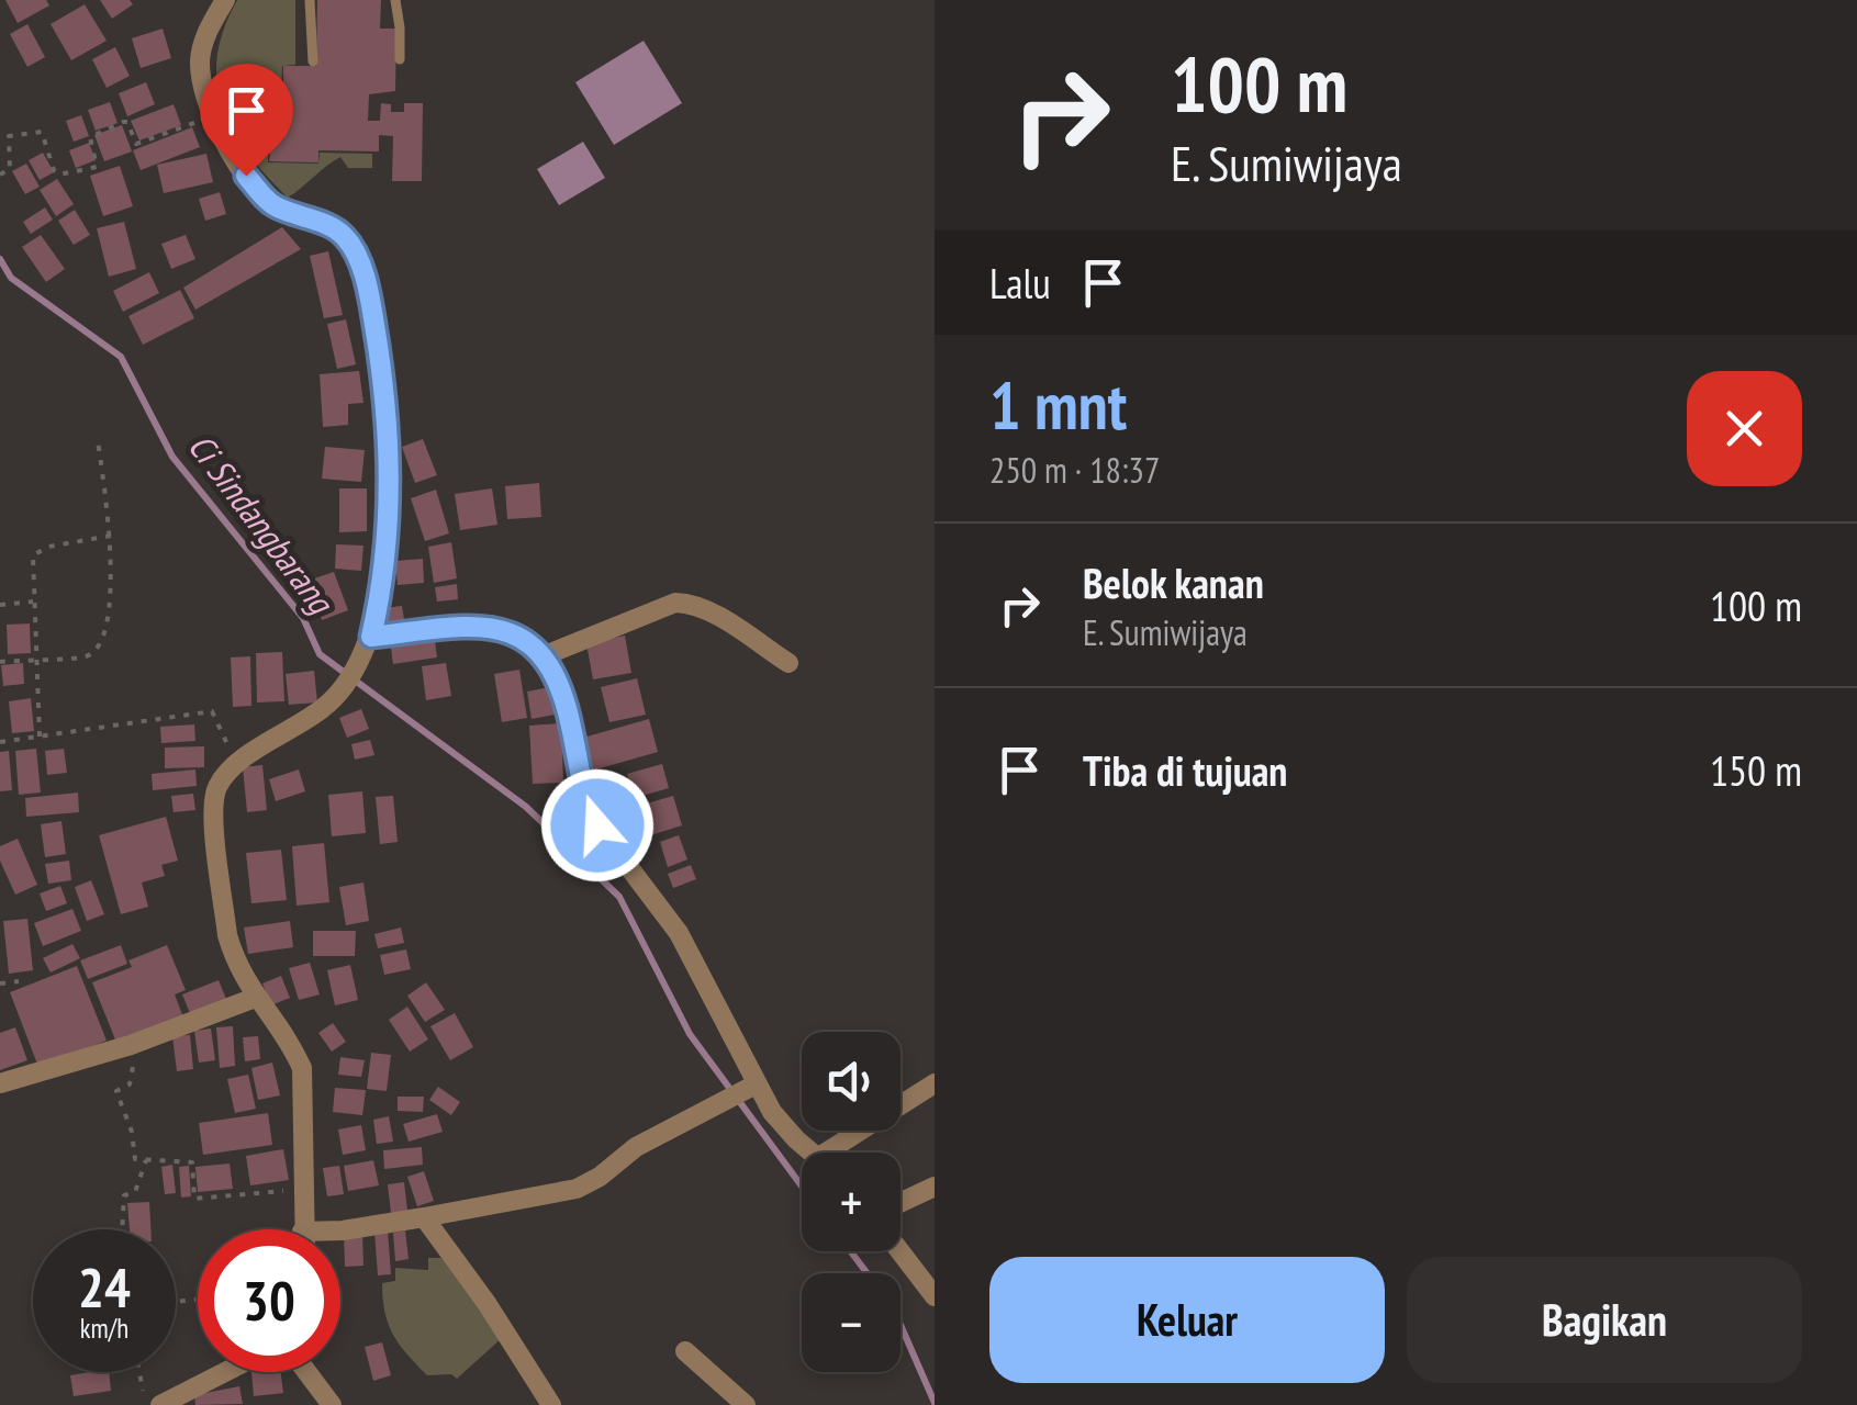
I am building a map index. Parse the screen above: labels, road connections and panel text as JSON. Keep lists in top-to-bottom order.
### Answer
{
  "water": ["Ci Sindangbarang"],
  "page": {
    "turn": ["100 m", "E. Sumiwijaya"],
    "then": "Lalu",
    "heading": ["1 mnt", "250 m · 18:37"],
    "list": [
      {
        "name": "Belok kanan",
        "note": "E. Sumiwijaya",
        "value": "100 m"
      },
      {
        "name": "Tiba di tujuan",
        "value": "150 m"
      }
    ],
    "map_buttons": ["+", "−"],
    "speed": "24 km/h",
    "limit": "30",
    "buttons": ["Keluar", "Bagikan"]
  }
}
